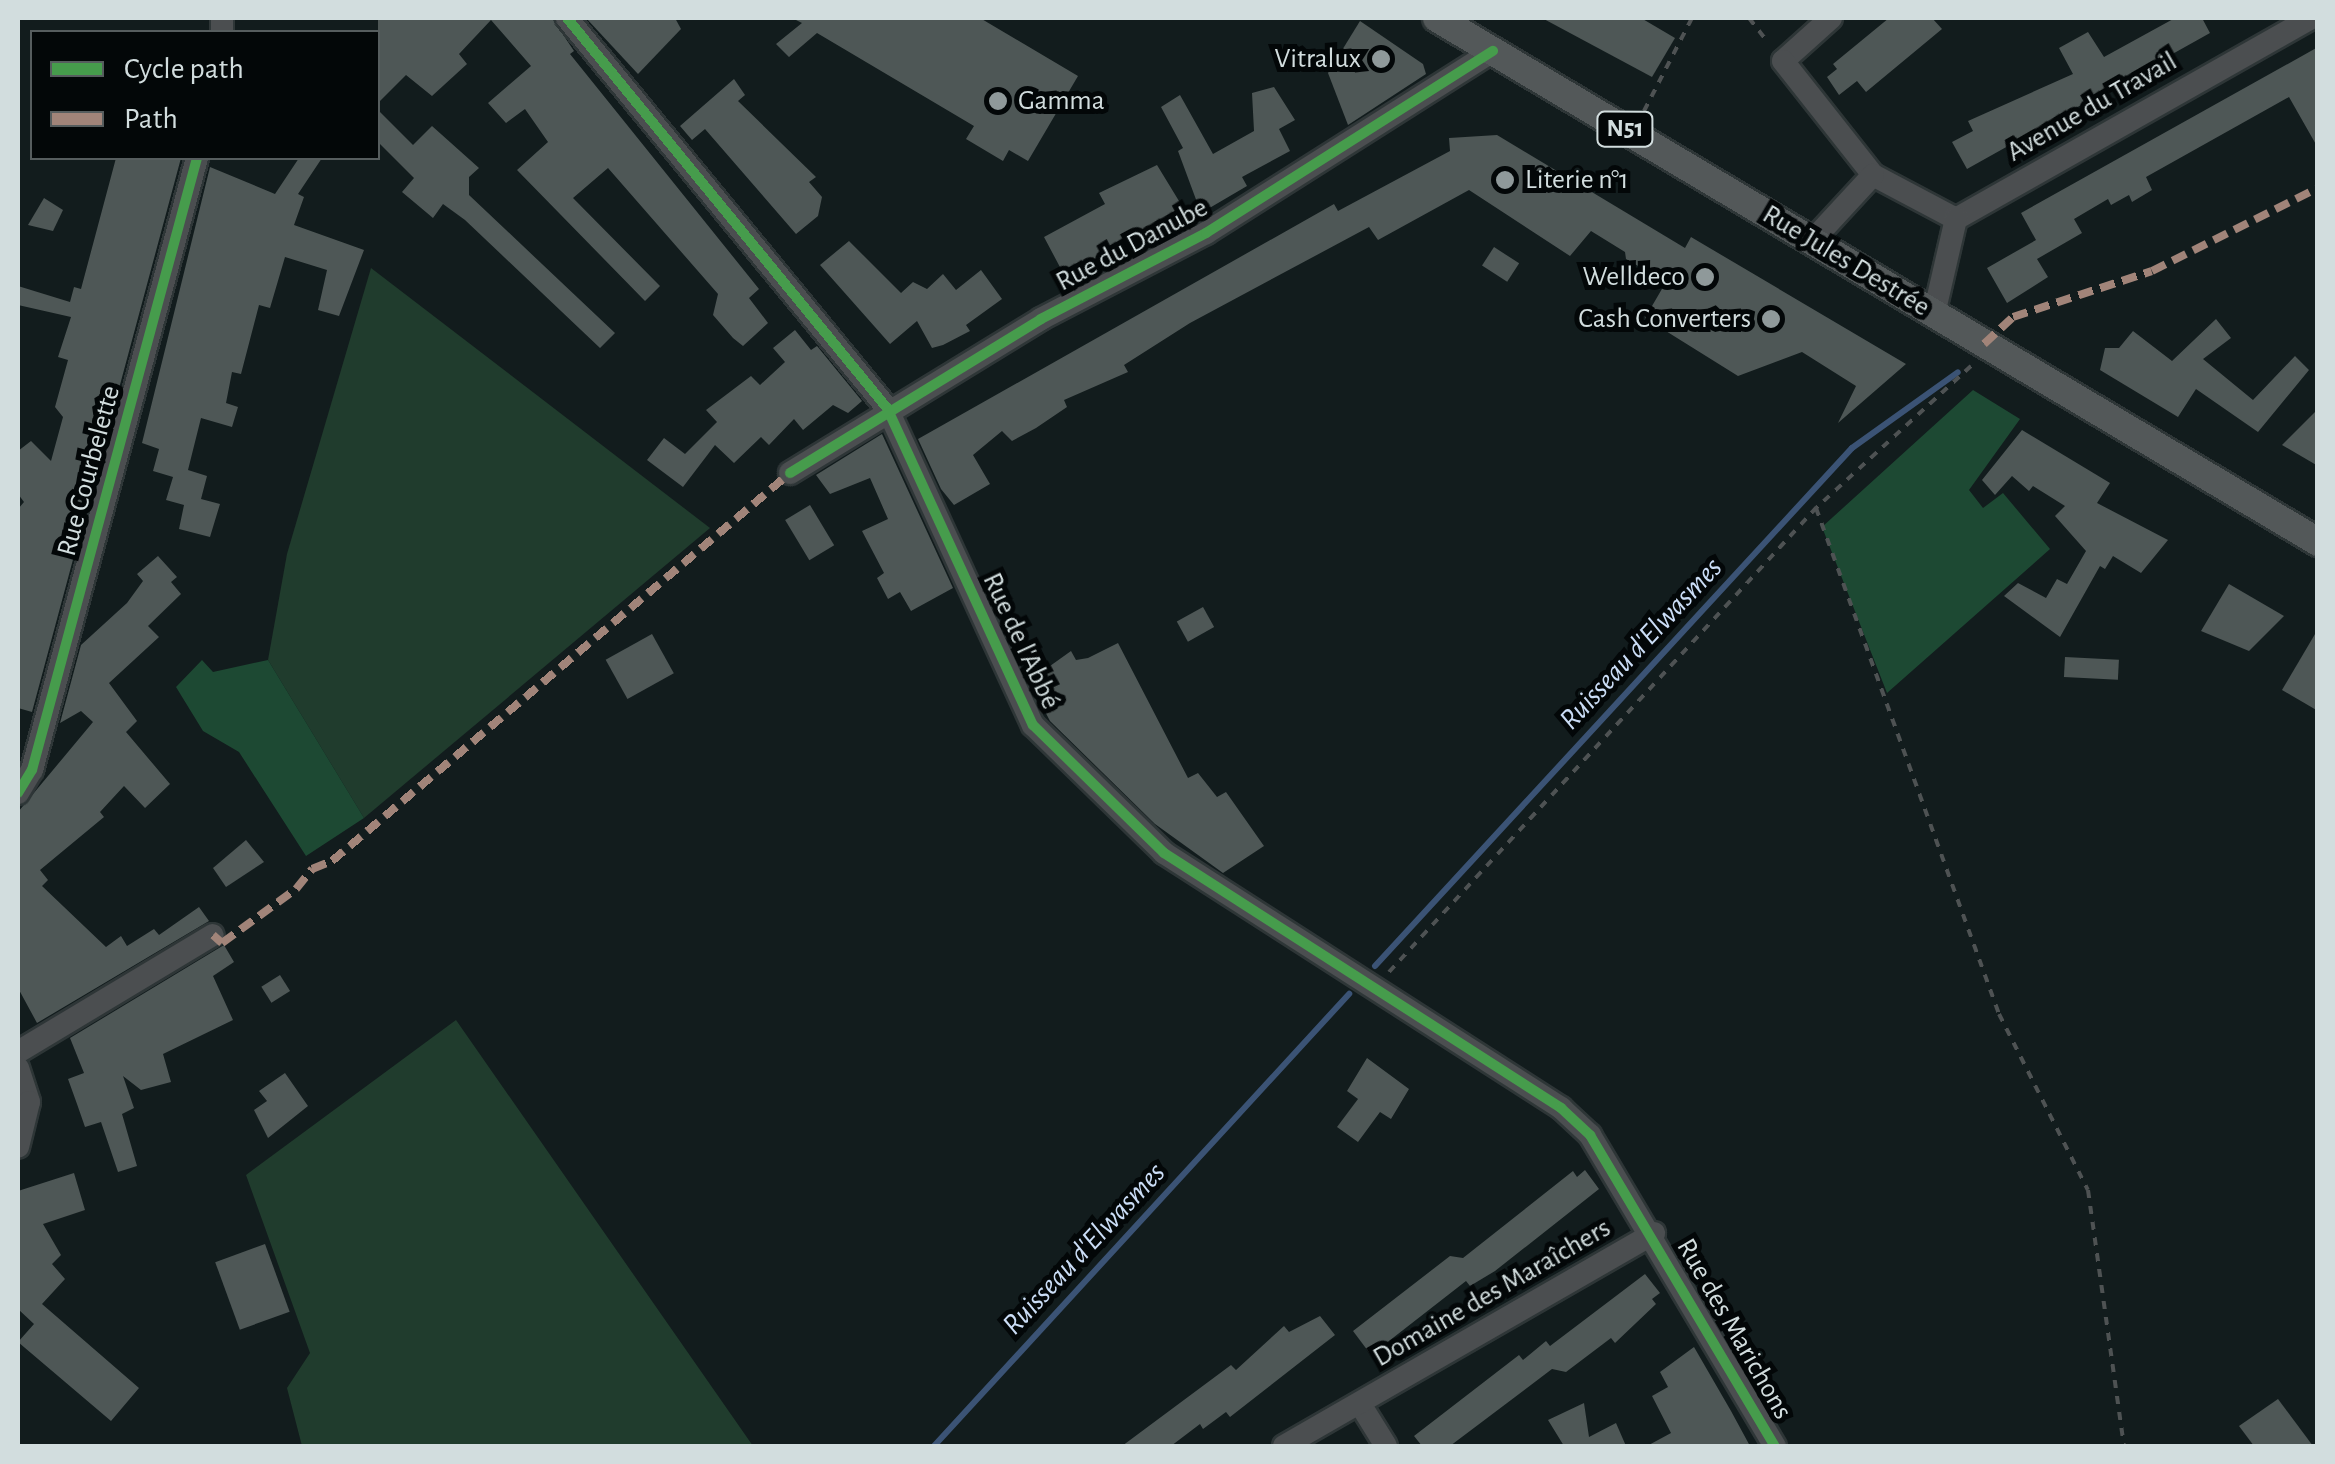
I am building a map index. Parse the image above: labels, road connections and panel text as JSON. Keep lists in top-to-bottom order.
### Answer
{
  "streets": {
    "main road": ["N51", "Rue Jules Destrée"],
    "street": [
      "Avenue du Travail",
      "Rue du Danube",
      "Rue Courbelette",
      "Rue de l'Abbé",
      "Domaine des Maraîchers",
      "Rue des Marichons"
    ]
  },
  "crossings": [
    ["Rue du Danube", "Rue Jules Destrée"],
    ["Rue du Danube", "Rue de l'Abbé"],
    ["Rue de l'Abbé", "Domaine des Maraîchers"],
    ["Rue de l'Abbé", "Rue des Marichons"],
    ["Domaine des Maraîchers", "Rue des Marichons"]
  ],
  "water": ["Ruisseau d'Elwasmes"],
  "places": [
    "Vitralux",
    "Gamma",
    "Literie n°1",
    "Welldeco",
    "Cash Converters"
  ],
  "legend": ["Cycle path", "Path"]
}
